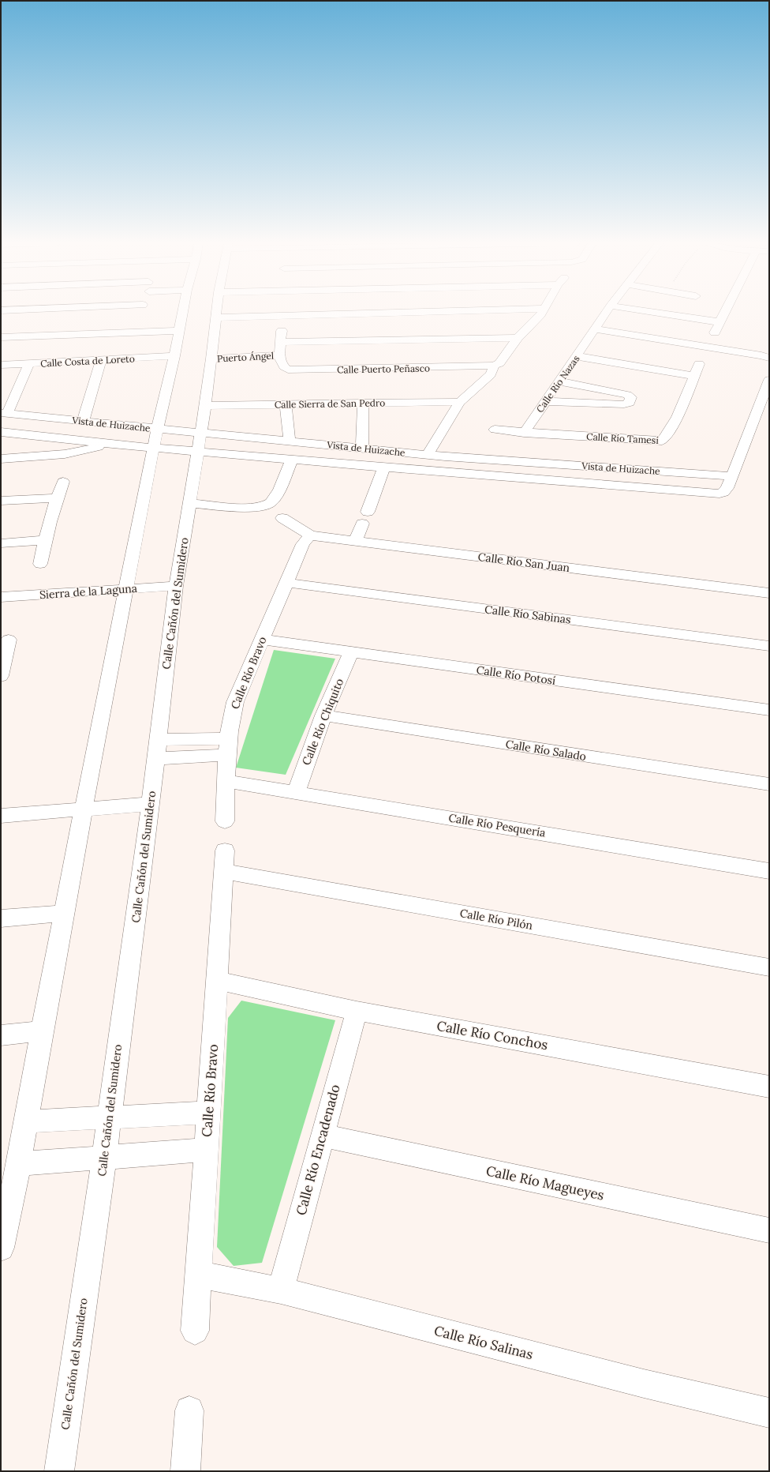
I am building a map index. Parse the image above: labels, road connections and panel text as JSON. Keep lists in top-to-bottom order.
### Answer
{
  "streets": {
    "street": [
      "Puerto Ángel",
      "Calle Costa de Loreto",
      "Calle Puerto Peñasco",
      "Calle Río Nazas",
      "Calle Sierra de San Pedro",
      "Vista de Huizache",
      "Calle Río Tamesí",
      "Calle Río San Juan",
      "Sierra de la Laguna",
      "Calle Cañón del Sumidero",
      "Calle Río Sabinas",
      "Calle Río Bravo",
      "Calle Río Potosí",
      "Calle Río Chiquito",
      "Calle Río Salado",
      "Calle Río Pesquería",
      "Calle Río Pilón",
      "Calle Río Conchos",
      "Calle Río Encadenado",
      "Calle Río Magueyes",
      "Calle Río Salinas"
    ]
  },
  "crossings": [
    ["Puerto Ángel", "Calle Puerto Peñasco"],
    ["Puerto Ángel", "Calle Cañón del Sumidero"],
    ["Calle Río Nazas", "Calle Río Tamesí"],
    ["Calle Sierra de San Pedro", "Calle Cañón del Sumidero"],
    ["Vista de Huizache", "Calle Cañón del Sumidero"],
    ["Calle Río San Juan", "Calle Río Bravo"],
    ["Sierra de la Laguna", "Calle Cañón del Sumidero"],
    ["Calle Río Sabinas", "Calle Río Bravo"],
    ["Calle Río Bravo", "Calle Río Potosí"],
    ["Calle Río Bravo", "Calle Río Pesquería"],
    ["Calle Río Bravo", "Calle Río Pilón"],
    ["Calle Río Bravo", "Calle Río Conchos"],
    ["Calle Río Bravo", "Calle Río Salinas"],
    ["Calle Río Potosí", "Calle Río Chiquito"],
    ["Calle Río Chiquito", "Calle Río Salado"],
    ["Calle Río Chiquito", "Calle Río Pesquería"],
    ["Calle Río Conchos", "Calle Río Encadenado"],
    ["Calle Río Encadenado", "Calle Río Magueyes"],
    ["Calle Río Encadenado", "Calle Río Salinas"]
  ]
}
